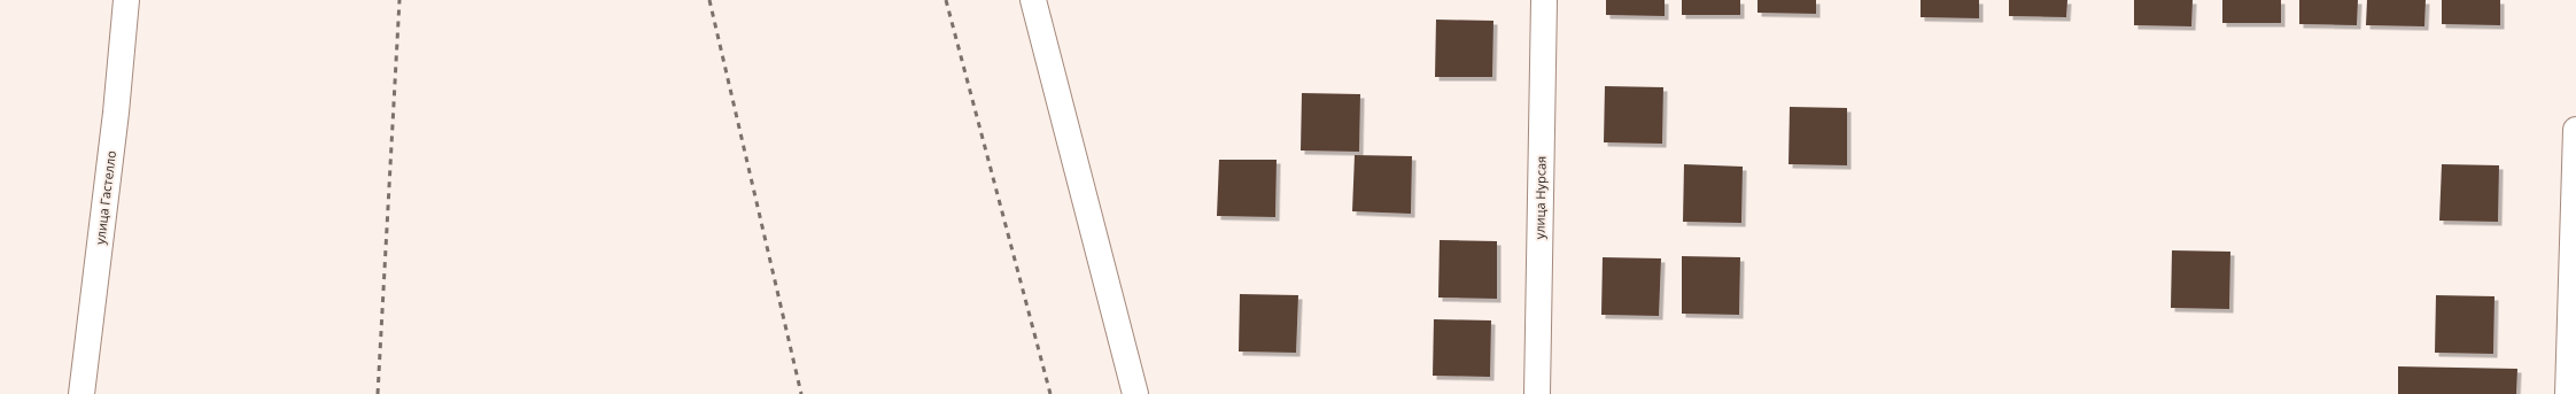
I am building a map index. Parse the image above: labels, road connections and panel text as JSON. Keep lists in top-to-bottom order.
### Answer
{
  "streets": {
    "street": ["улица Гастелло", "улица Нурсая"]
  }
}
